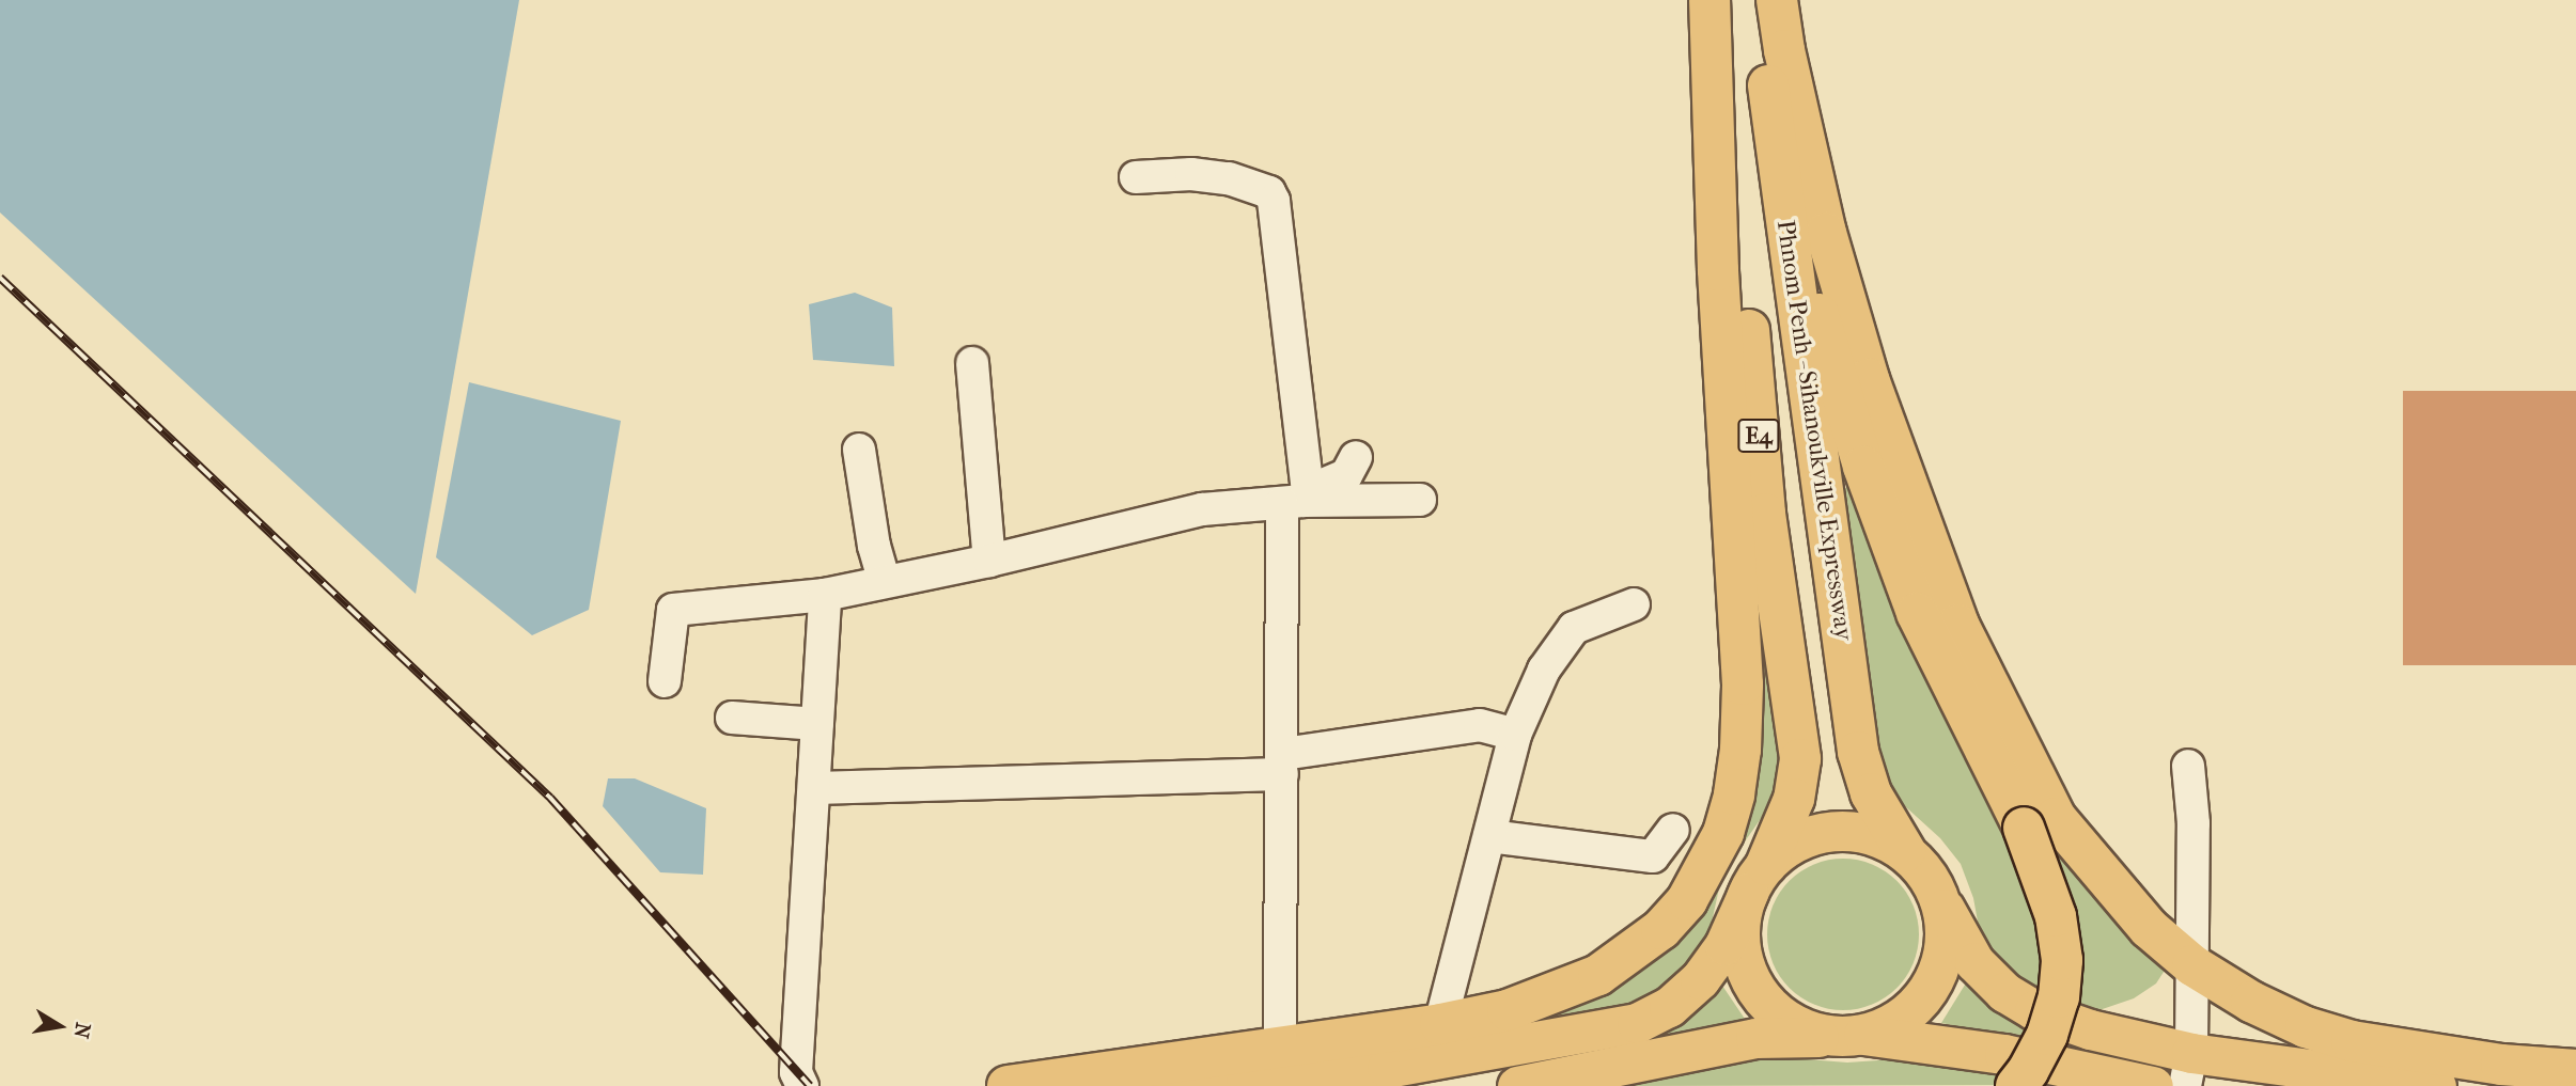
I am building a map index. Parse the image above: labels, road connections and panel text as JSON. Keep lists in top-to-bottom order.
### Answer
{
  "streets": {
    "highway": ["Phnom Penh - Sihanoukville Expressway", "E4"]
  },
  "crossings": [
    ["Phnom Penh - Sihanoukville Expressway", "E4"]
  ],
  "north": "right"
}
